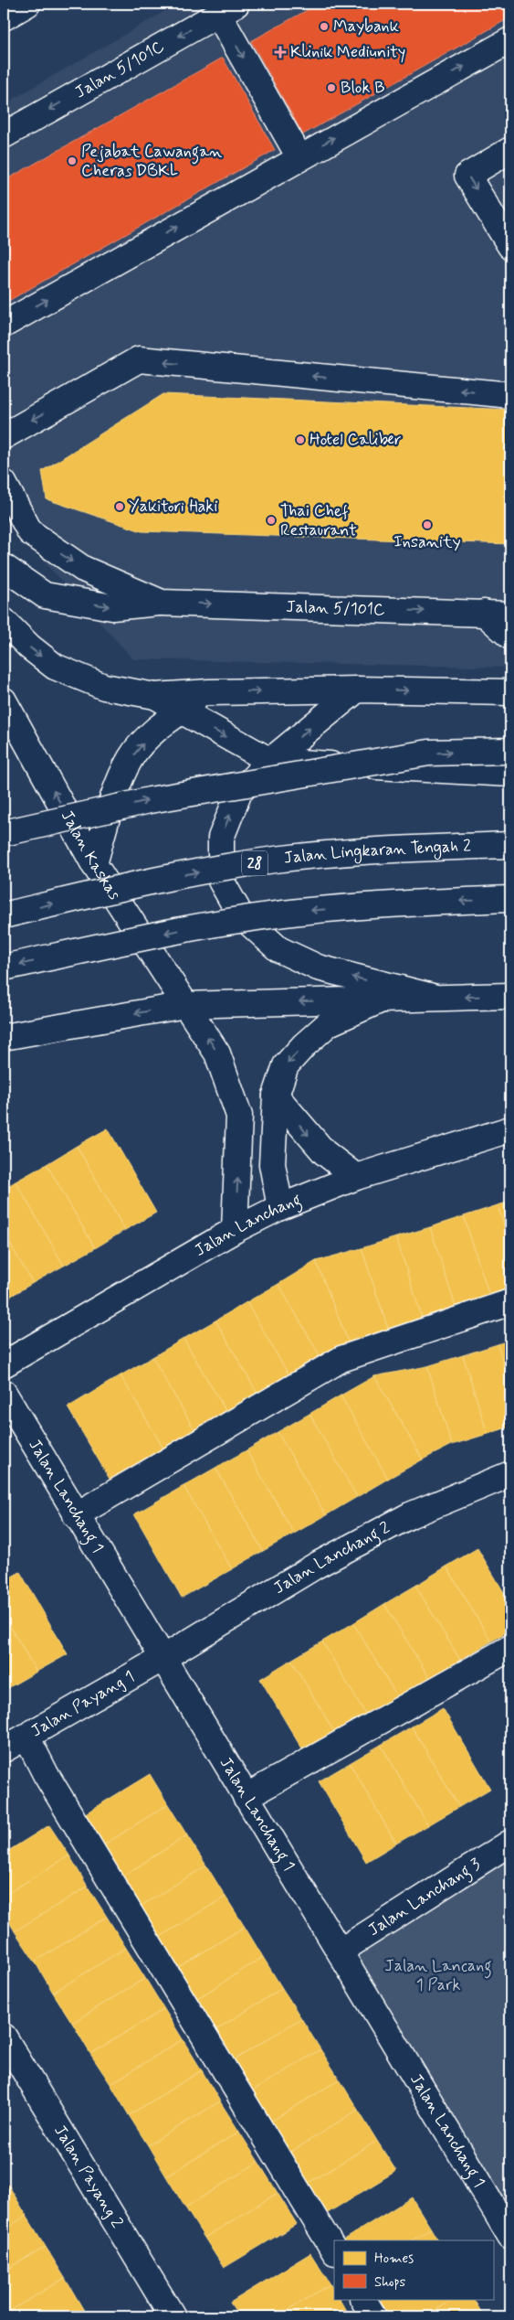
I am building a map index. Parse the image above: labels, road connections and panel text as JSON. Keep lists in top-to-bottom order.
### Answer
{
  "streets": {
    "main road": [
      "Jalan 5/101C",
      "Jalan Lingkaran Tengah 2",
      "Jalan Kaskas",
      "28",
      "Jalan Lanchang",
      "Jalan Lanchang 1",
      "Jalan Lanchang 2",
      "Jalan Payang 1",
      "Jalan Lanchang 3",
      "Jalan Payang 2"
    ]
  },
  "crossings": [
    ["Jalan Kaskas", "Jalan Lanchang"],
    ["Jalan Lanchang 1", "Jalan Lanchang 2"],
    ["Jalan Lanchang 1", "Jalan Payang 1"],
    ["Jalan Lanchang 1", "Jalan Lanchang 3"],
    ["Jalan Lanchang 2", "Jalan Payang 1"]
  ],
  "parks": ["Jalan Lancang 1 Park"],
  "places": {
    "other": [
      "Maybank",
      "Blok B",
      "Pejabat Cawangan Cheras DBKL",
      "Hotel Caliber",
      "Yakitori Haki",
      "Thai Chef Restaurant",
      "Insanity"
    ],
    "health": ["Klinik Mediunity"]
  },
  "legend": ["Homes", "Shops"]
}
